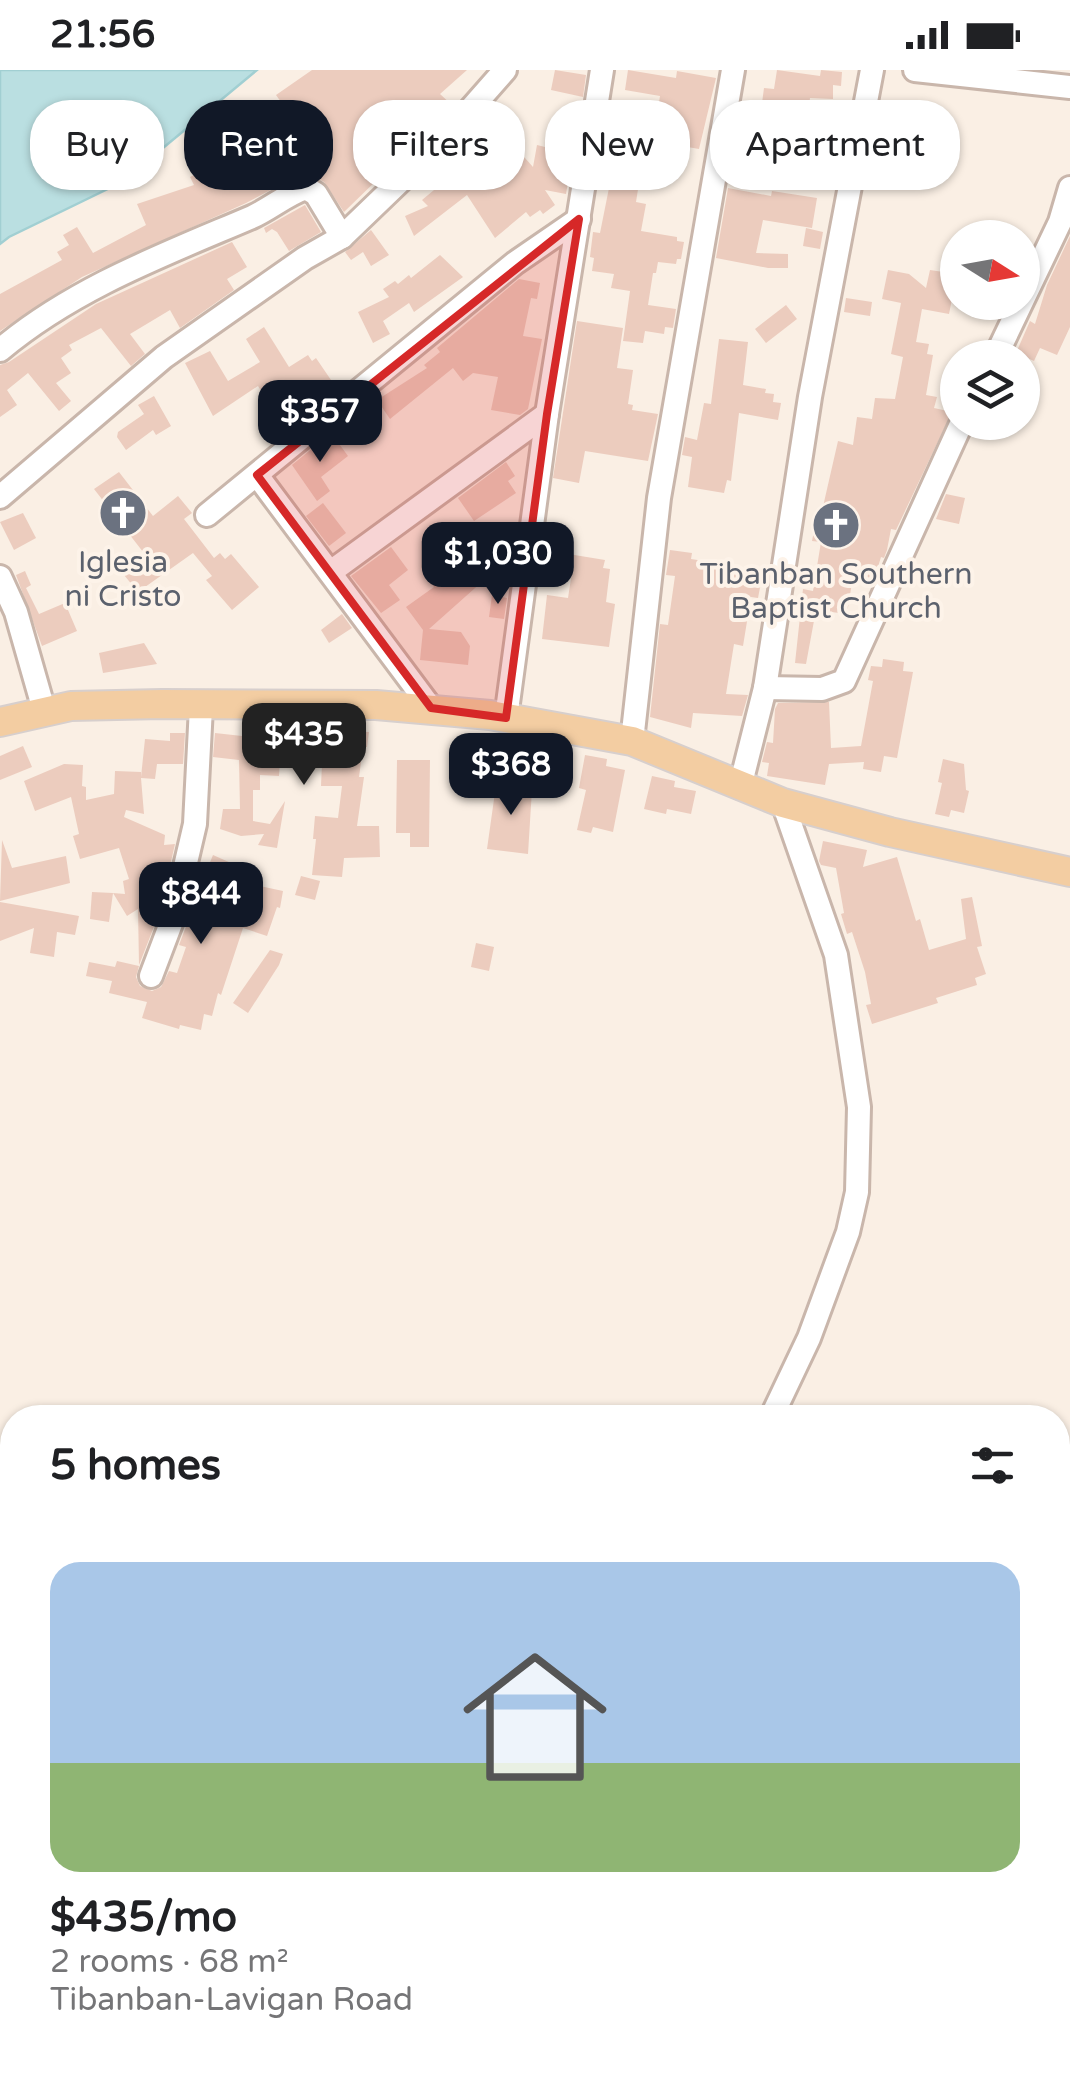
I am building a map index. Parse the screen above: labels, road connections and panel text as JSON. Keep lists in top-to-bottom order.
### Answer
{
  "places": {
    "church": ["Iglesia ni Cristo", "Tibanban Southern Baptist Church"]
  },
  "north": "right",
  "page": {
    "status": "21:56",
    "chip": [
      "Buy",
      "Rent",
      "Filters",
      "New",
      "Apartment"
    ],
    "price": [
      "$357",
      "$1,030",
      "$435",
      "$368",
      "$844"
    ],
    "heading": "5 homes",
    "list": [
      {
        "name": "$435/mo",
        "note": "2 rooms · 68 m² · Tibanban-Lavigan Road"
      }
    ]
  }
}
